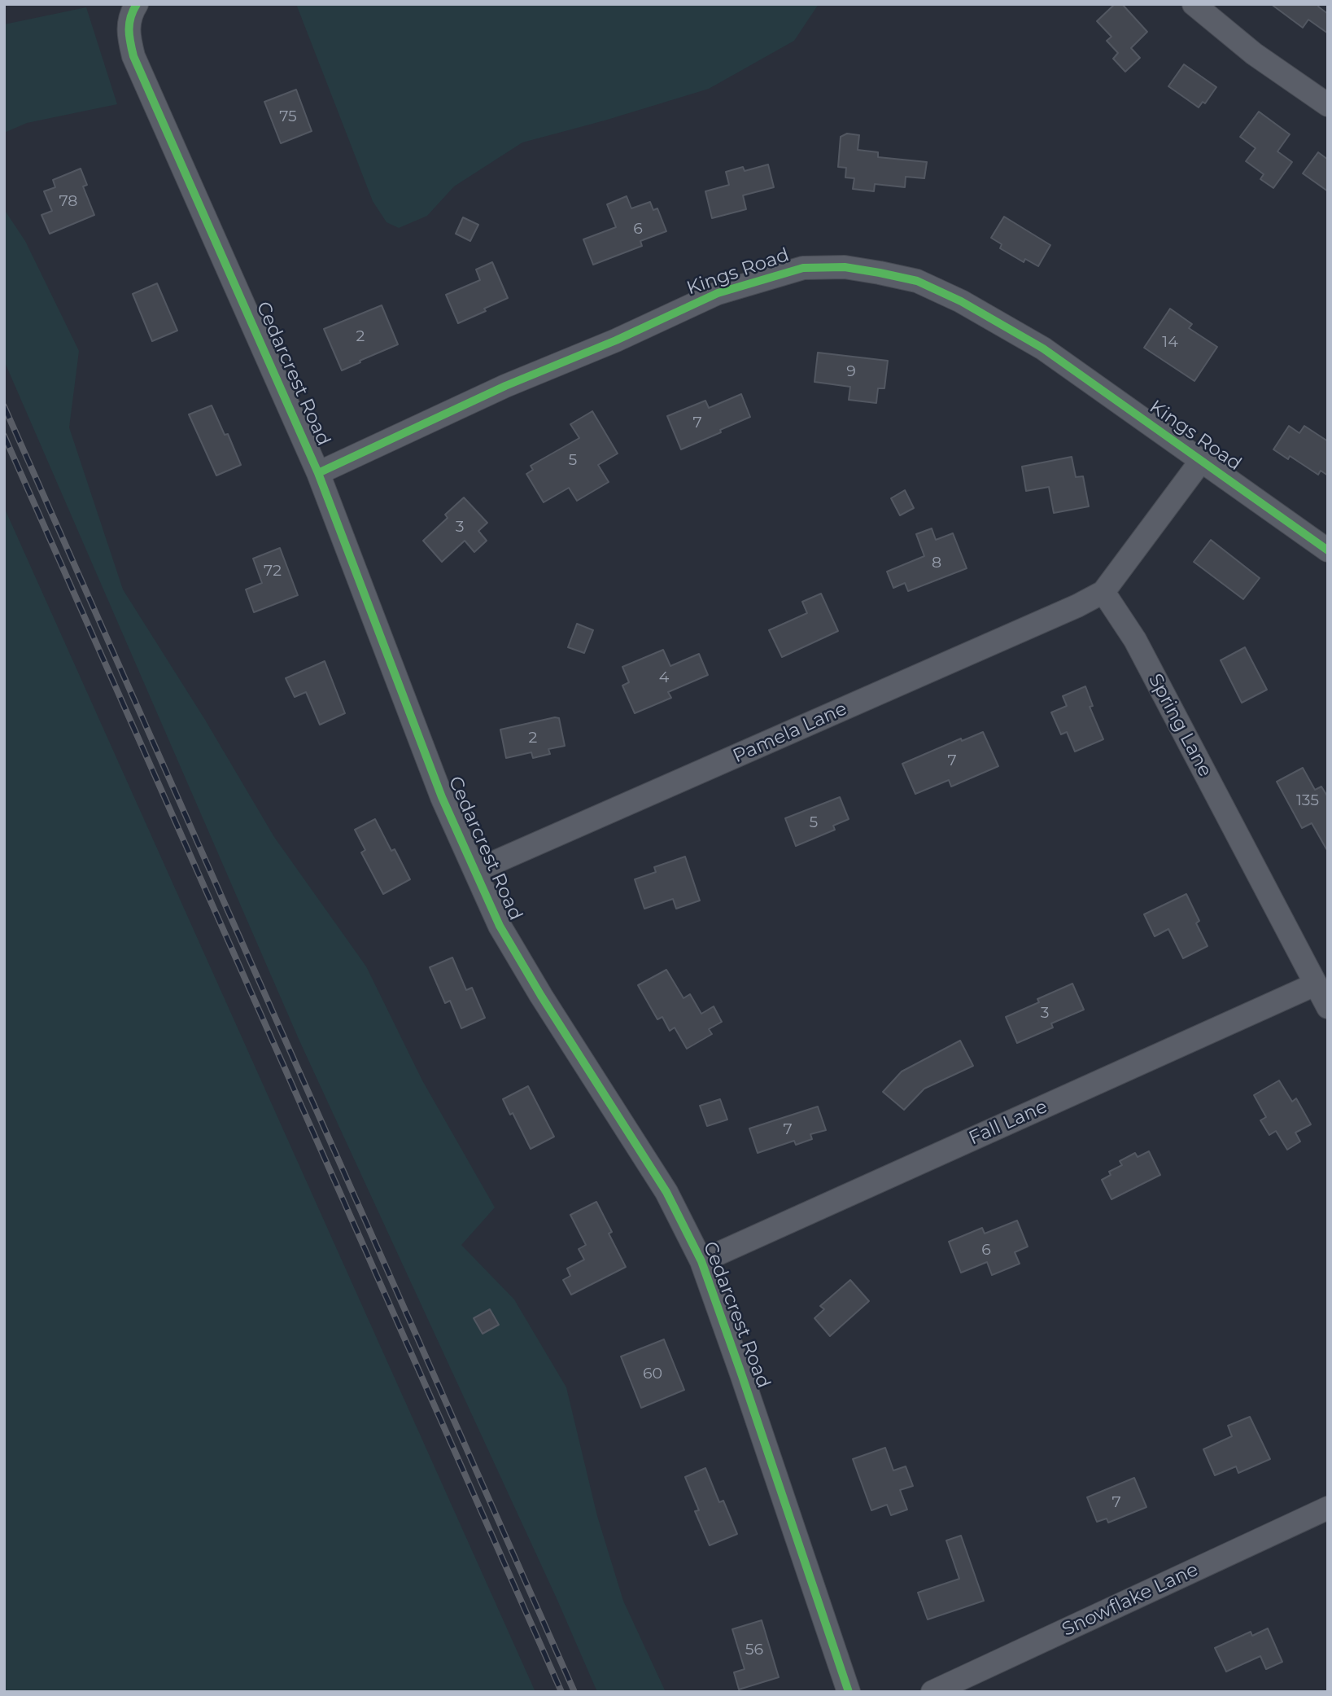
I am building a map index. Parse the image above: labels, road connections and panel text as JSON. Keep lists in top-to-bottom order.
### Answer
{
  "streets": {
    "street": [
      "Kings Road",
      "Cedarcrest Road",
      "Spring Lane",
      "Pamela Lane",
      "Fall Lane",
      "Snowflake Lane"
    ]
  },
  "crossings": [
    ["Kings Road", "Cedarcrest Road"],
    ["Cedarcrest Road", "Pamela Lane"],
    ["Cedarcrest Road", "Fall Lane"],
    ["Spring Lane", "Pamela Lane"],
    ["Spring Lane", "Fall Lane"]
  ],
  "house_numbers": [
    "75",
    "78",
    "6",
    "2",
    "14",
    "9",
    "7",
    "5",
    "3",
    "8",
    "72",
    "4",
    "2",
    "7",
    "135",
    "5",
    "3",
    "7",
    "6",
    "60",
    "7",
    "56"
  ]
}
